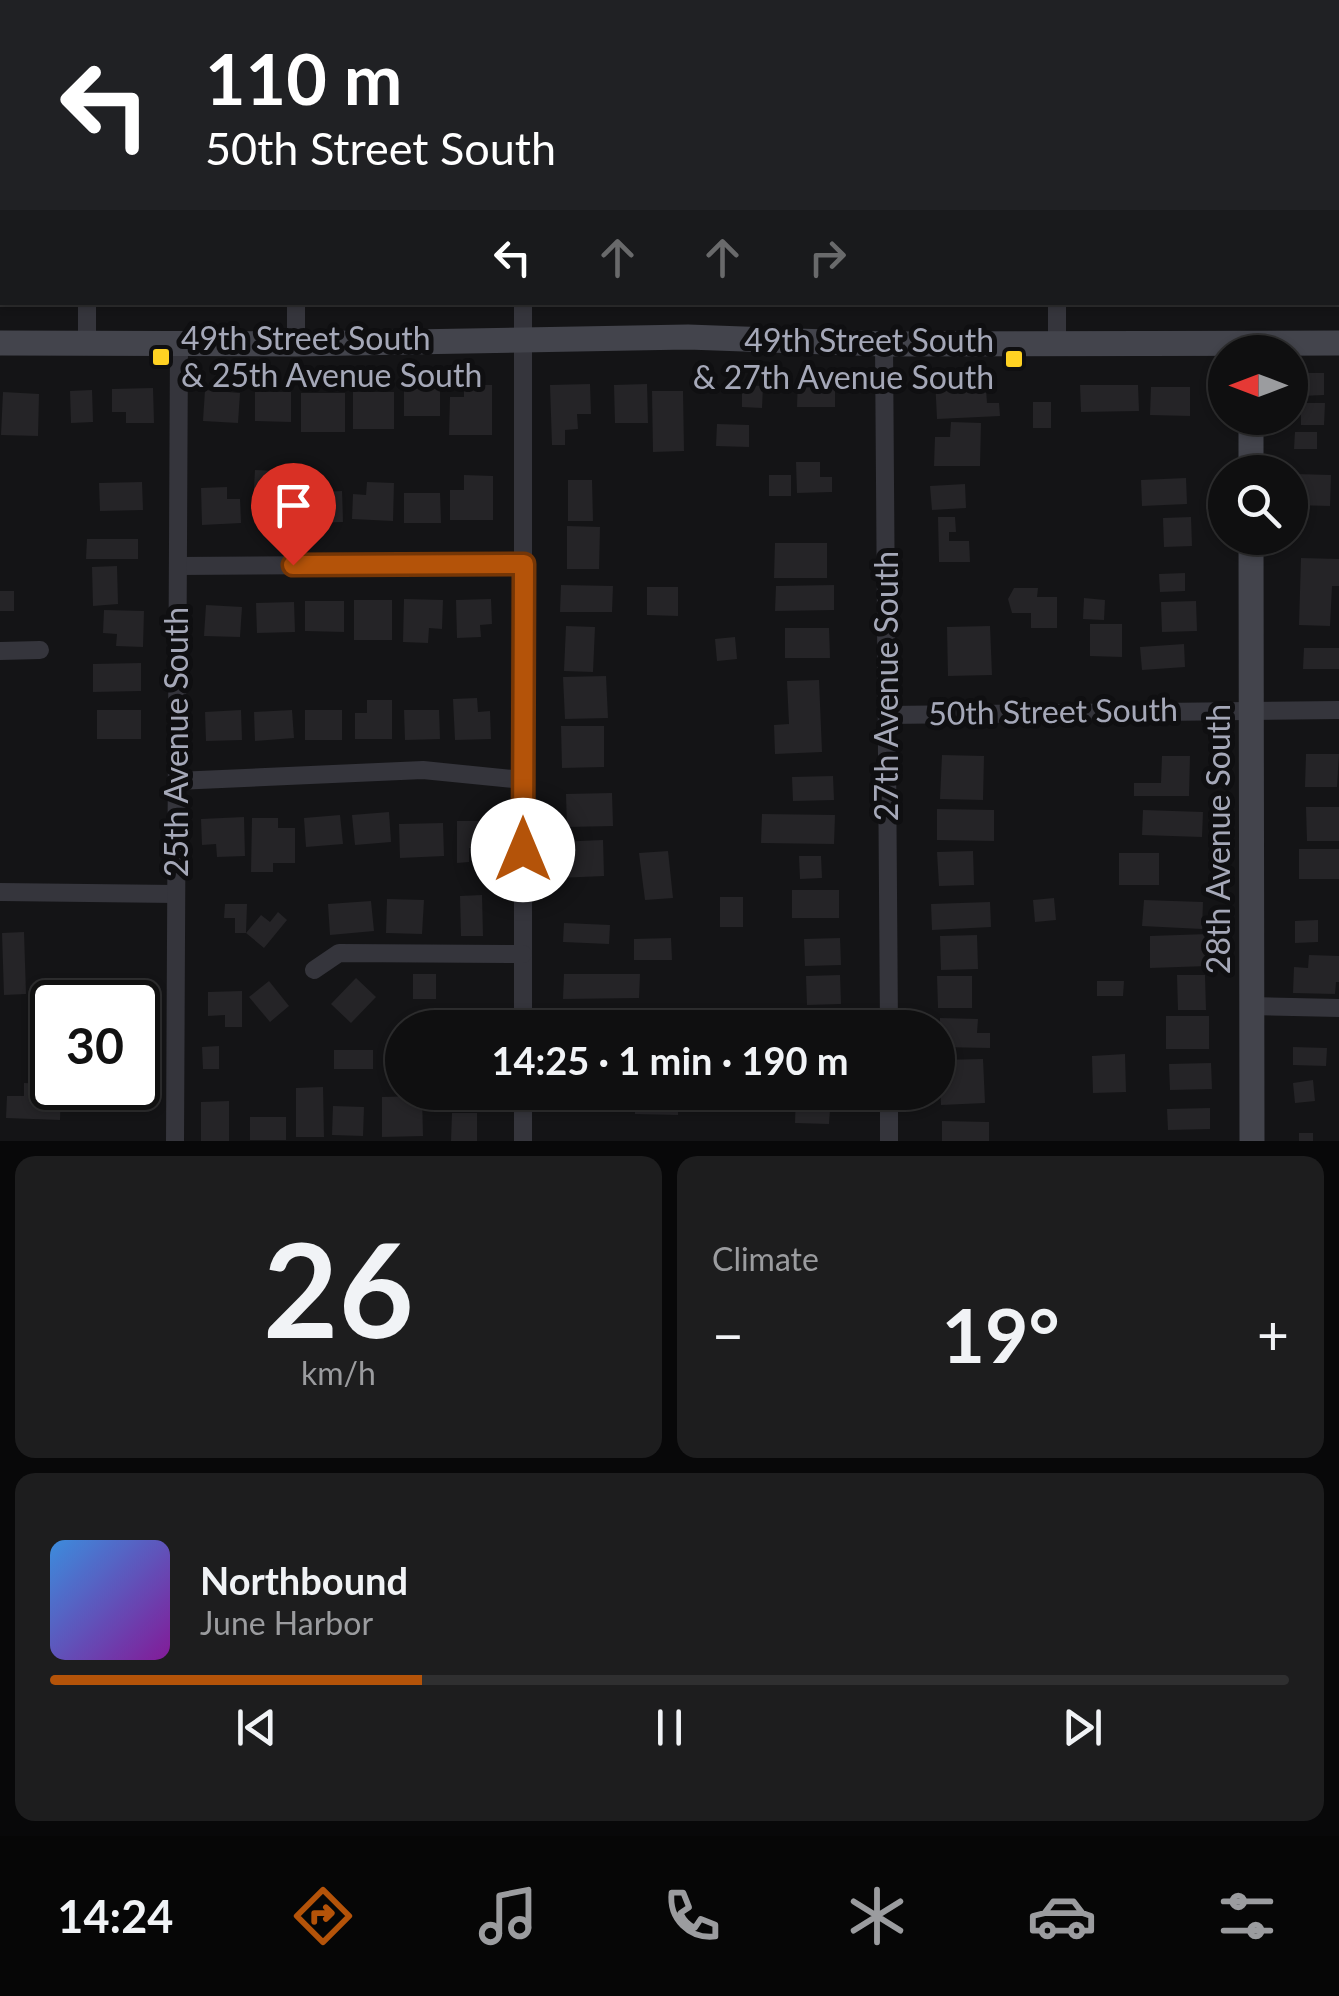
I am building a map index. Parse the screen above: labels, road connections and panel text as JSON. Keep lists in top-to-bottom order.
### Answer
{
  "streets": {
    "street": [
      "27th Avenue South",
      "50th Street South",
      "25th Avenue South",
      "28th Avenue South"
    ]
  },
  "crossings": [
    ["27th Avenue South", "50th Street South"],
    ["50th Street South", "28th Avenue South"]
  ],
  "places": {
    "transit": ["49th Street South & 25th Avenue South", "49th Street South & 27th Avenue South"]
  },
  "north": "left",
  "page": {
    "turn": ["110 m", "50th Street South"],
    "limit": "30",
    "trip": "14:25 · 1 min · 190 m",
    "tile": [
      ["26", "km/h"],
      "Climate"
    ],
    "heat": ["−", "19°", "+"],
    "song": ["Northbound", "June Harbor"],
    "tabs": "14:24"
  }
}
